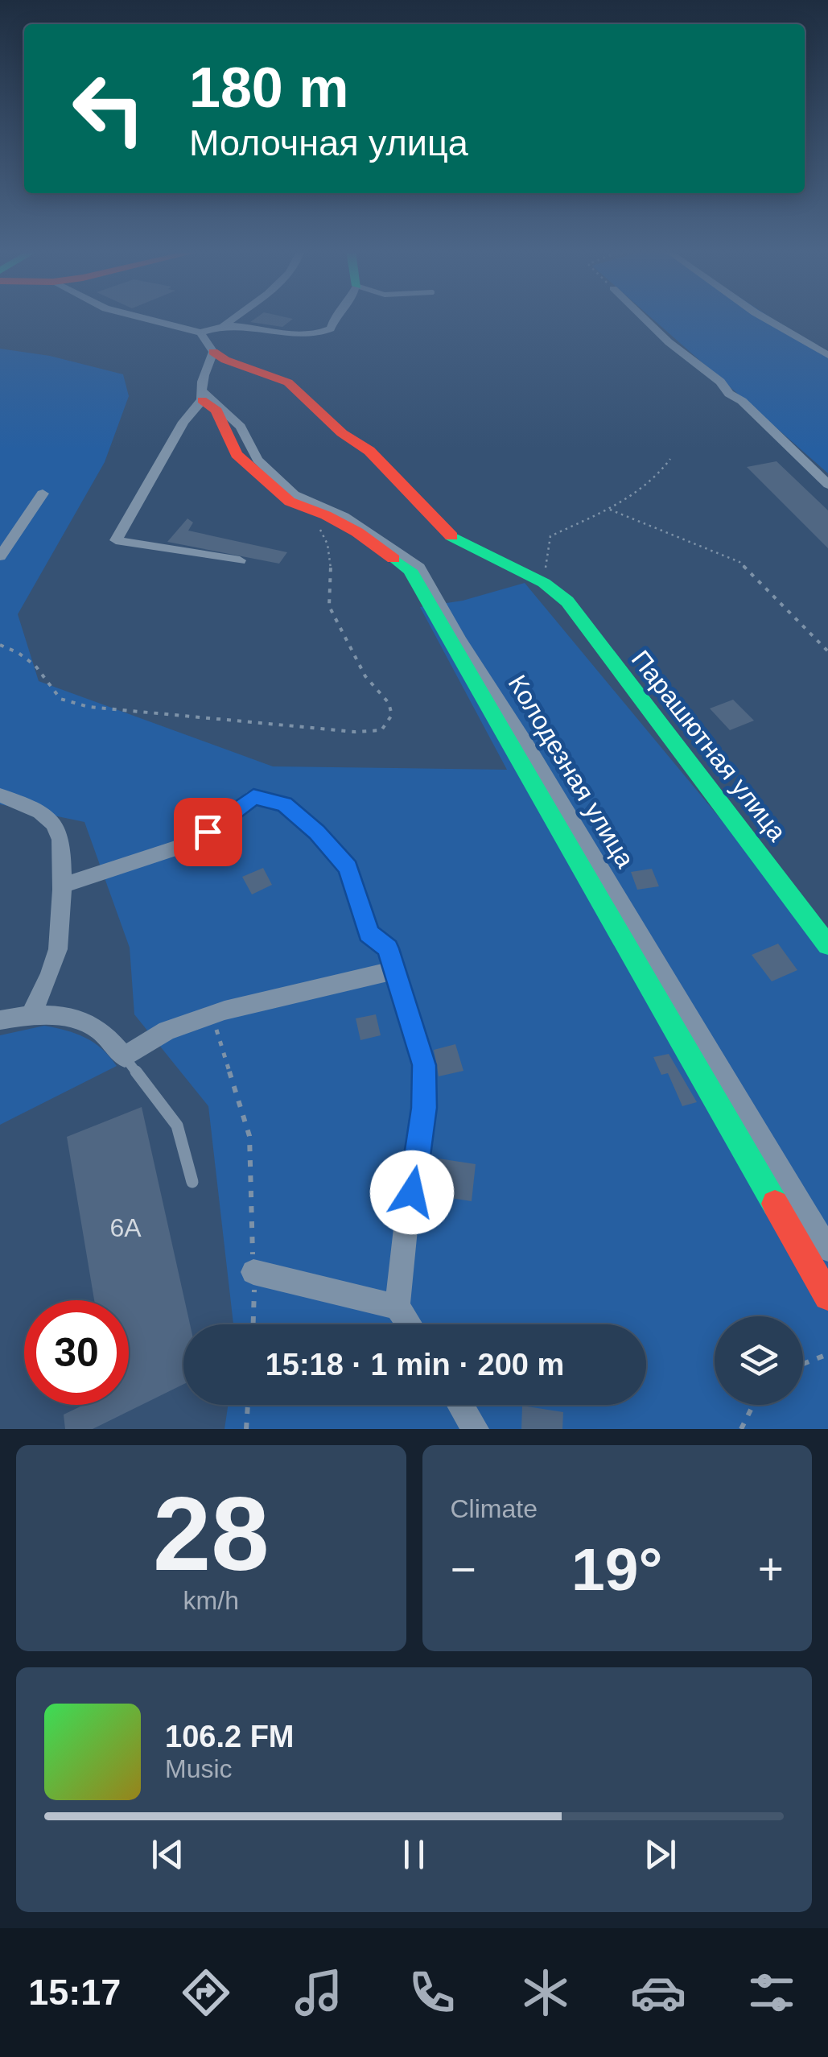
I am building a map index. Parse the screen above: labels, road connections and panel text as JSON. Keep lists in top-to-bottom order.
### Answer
{
  "streets": {
    "street": ["Парашютная улица", "Колодезная улица"]
  },
  "house_numbers": ["6А"],
  "page": {
    "turn": ["180 m", "Молочная улица"],
    "limit": "30",
    "trip": "15:18 · 1 min · 200 m",
    "tile": [
      ["28", "km/h"],
      "Climate"
    ],
    "heat": ["−", "19°", "+"],
    "song": ["106.2 FM", "Music"],
    "tabs": "15:17"
  }
}
